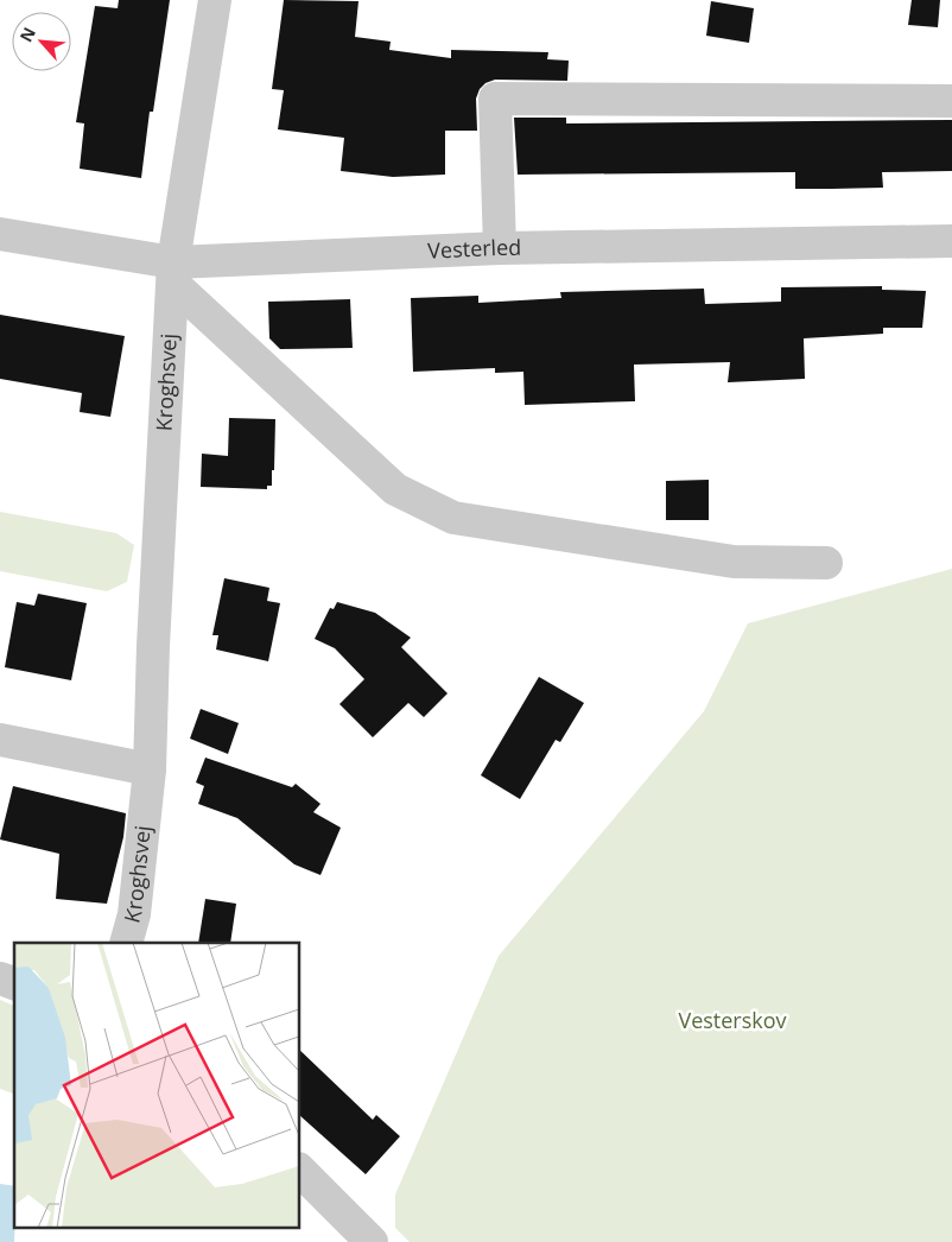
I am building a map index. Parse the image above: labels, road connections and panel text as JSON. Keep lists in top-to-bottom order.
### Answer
{
  "streets": {
    "street": ["Vesterled", "Kroghsvej"]
  },
  "crossings": [
    ["Vesterled", "Kroghsvej"]
  ],
  "parks": ["Vesterskov"],
  "north": "top left"
}
